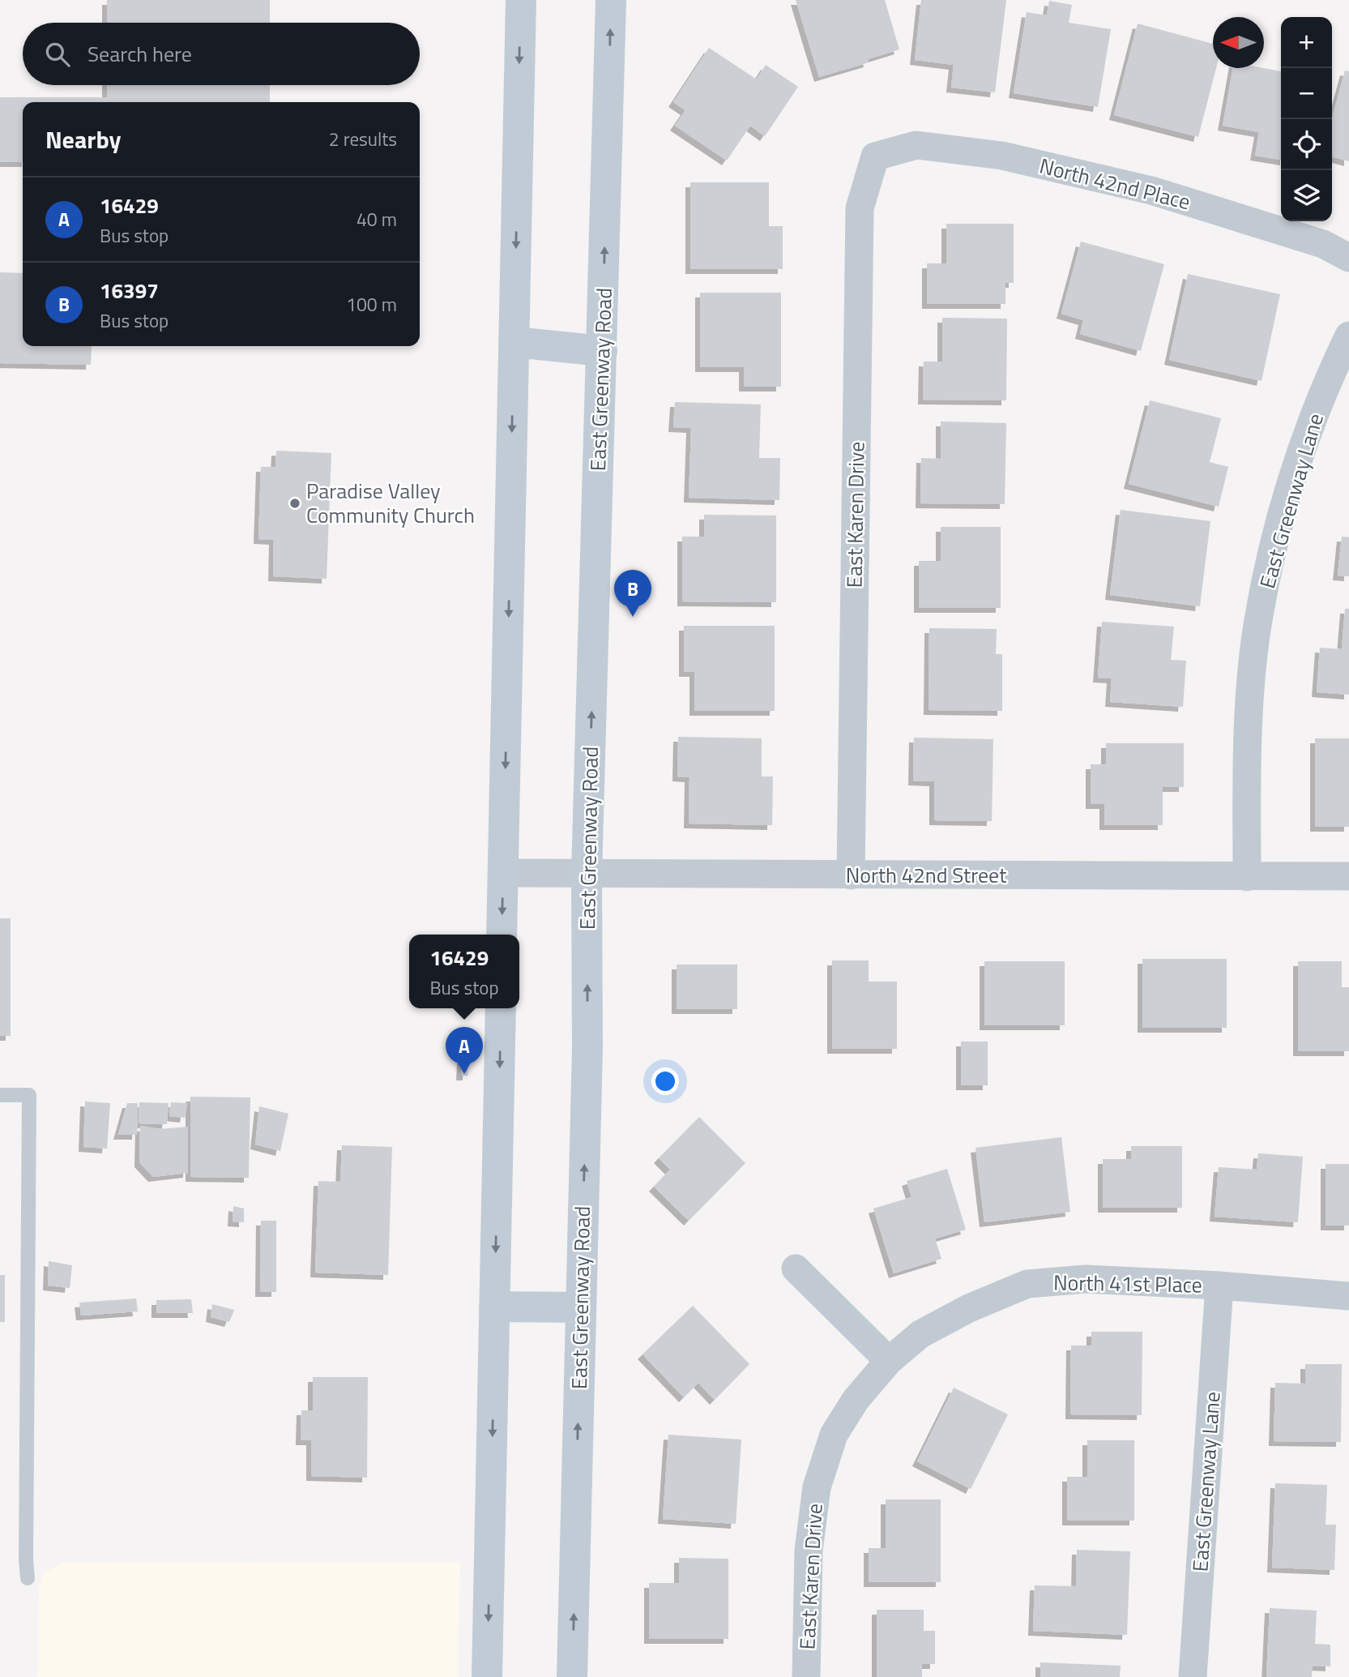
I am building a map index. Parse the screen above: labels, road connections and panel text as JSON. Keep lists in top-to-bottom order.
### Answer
{
  "streets": {
    "main road": ["East Greenway Road"],
    "street": [
      "North 42nd Place",
      "East Greenway Lane",
      "East Karen Drive",
      "North 42nd Street",
      "North 41st Place"
    ]
  },
  "crossings": [
    ["North 42nd Place", "East Karen Drive"],
    ["East Greenway Road", "North 42nd Street"],
    ["East Greenway Lane", "North 42nd Street"],
    ["East Greenway Lane", "North 41st Place"],
    ["East Karen Drive", "North 42nd Street"],
    ["East Karen Drive", "North 41st Place"]
  ],
  "places": ["Paradise Valley Community Church"],
  "north": "left",
  "page": {
    "map_buttons": ["+", "−"],
    "search": "Search here",
    "heading": ["Nearby", "2 results"],
    "list": [
      {
        "mark": "A",
        "name": "16429",
        "note": "Bus stop",
        "value": "40 m"
      },
      {
        "mark": "B",
        "name": "16397",
        "note": "Bus stop",
        "value": "100 m"
      }
    ],
    "pins": ["B", "A"],
    "popup": ["16429", "Bus stop"]
  }
}
